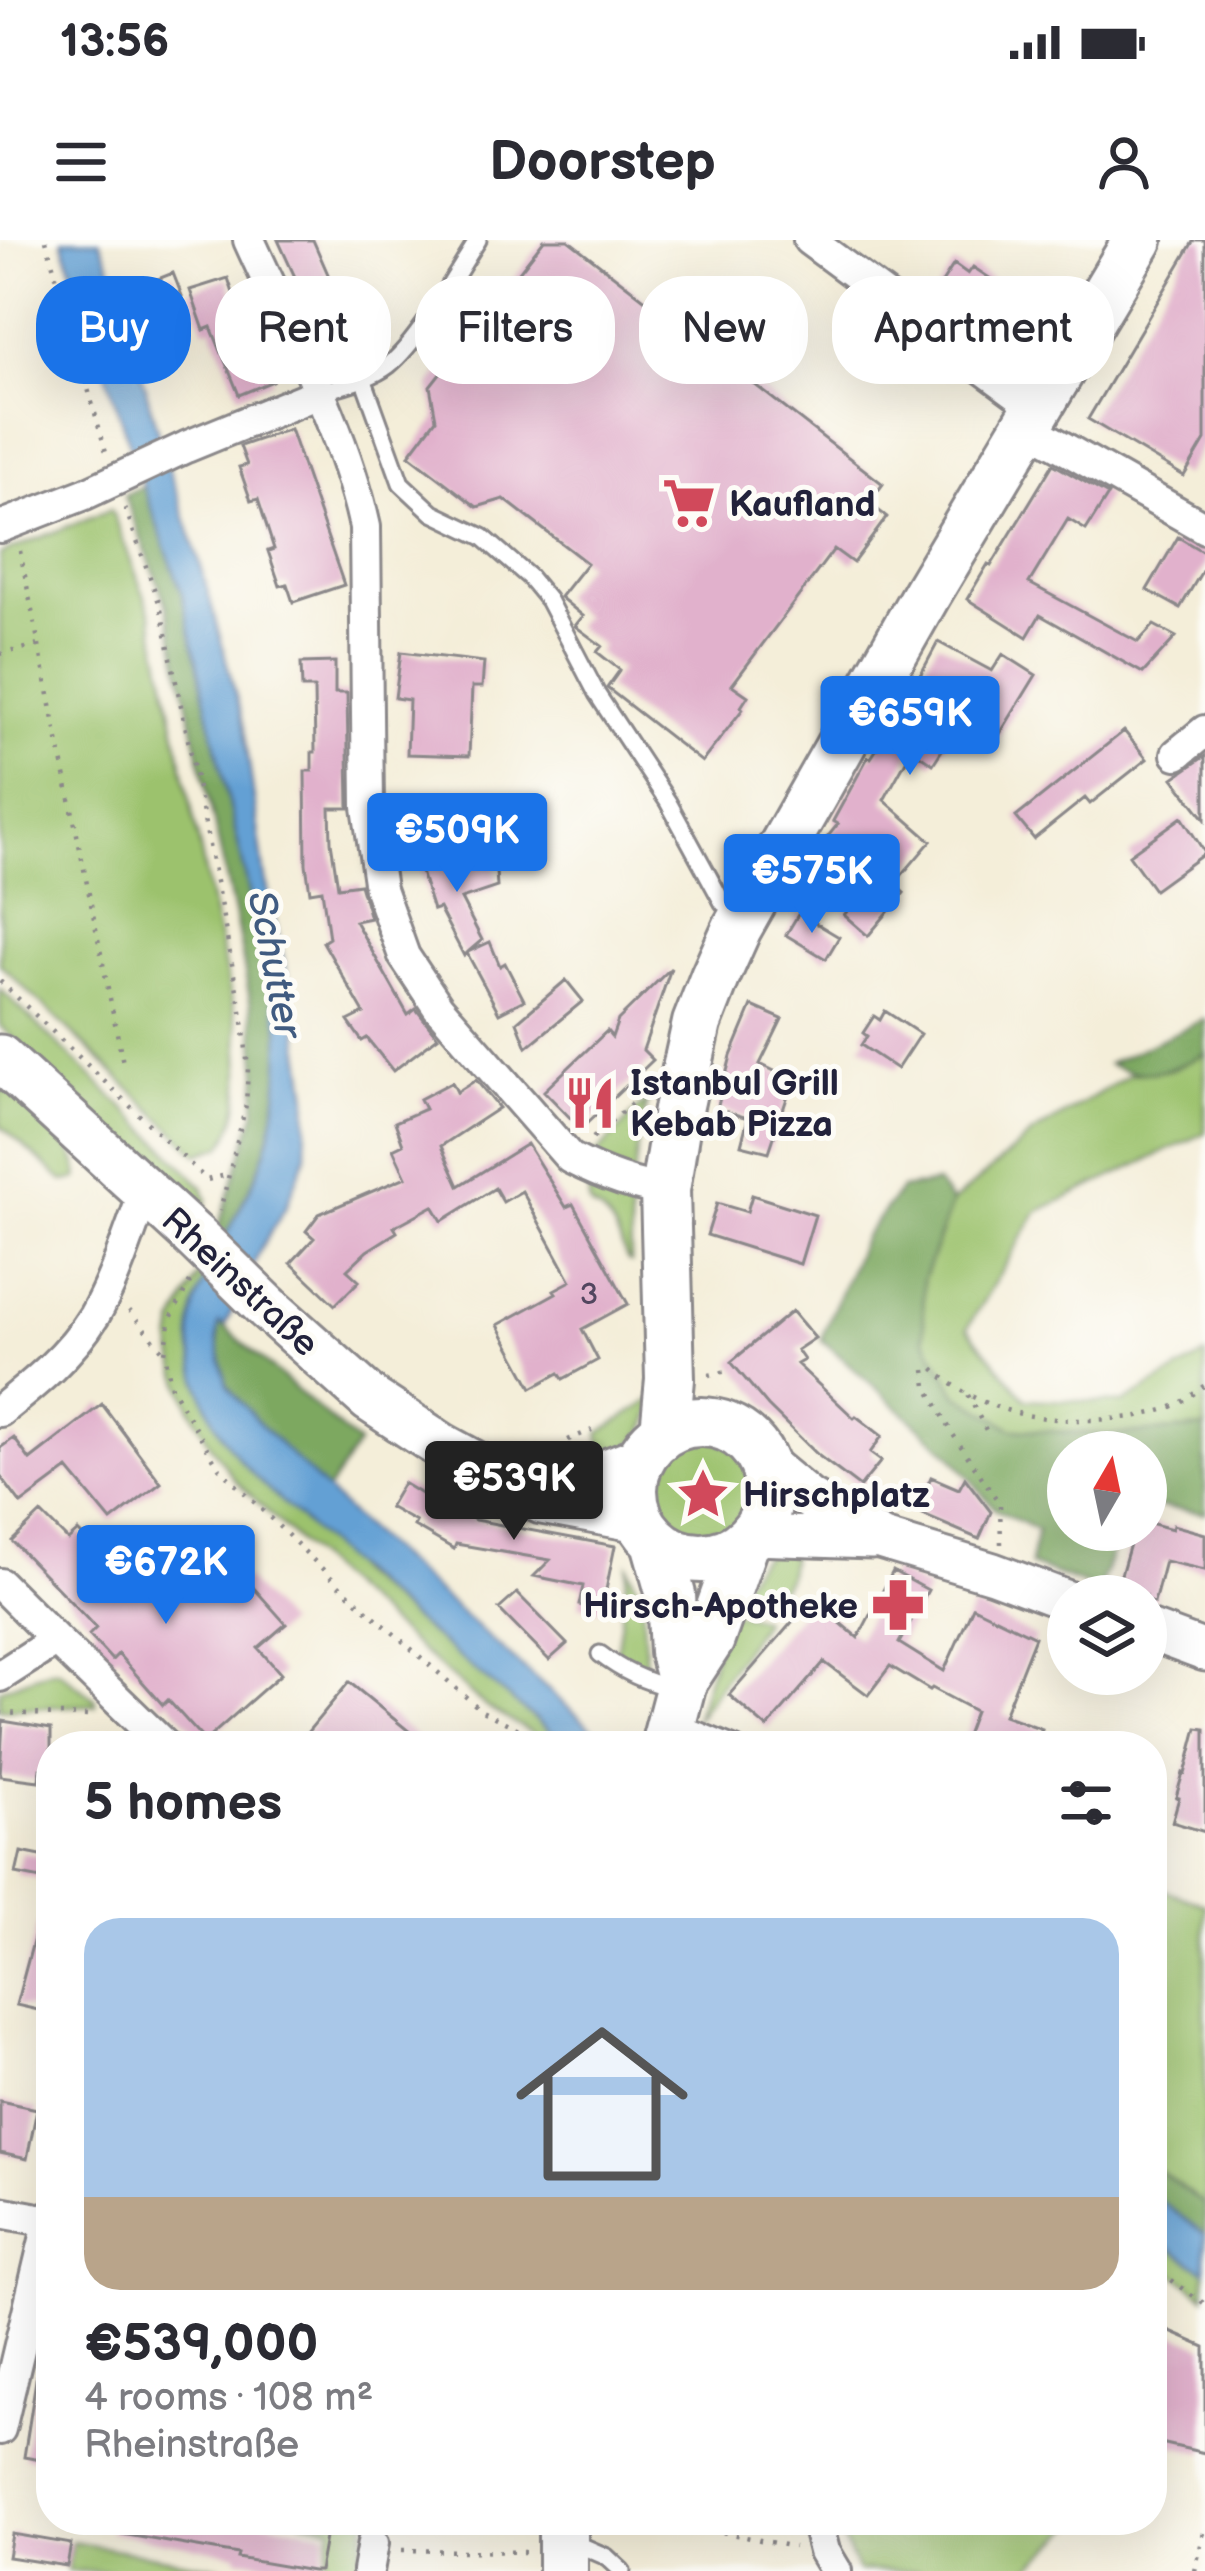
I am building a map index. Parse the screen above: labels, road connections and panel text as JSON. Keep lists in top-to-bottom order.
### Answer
{
  "streets": {
    "main road": ["Rheinstraße"]
  },
  "water": ["Schutter"],
  "places": {
    "supermarket": ["Kaufland"],
    "restaurant": ["Istanbul Grill Kebab Pizza"],
    "place": ["Hirschplatz"],
    "pharmacy": ["Hirsch-Apotheke"]
  },
  "house_numbers": ["3"],
  "north": "top",
  "page": {
    "status": "13:56",
    "header": "Doorstep",
    "chip": [
      "Buy",
      "Rent",
      "Filters",
      "New",
      "Apartment"
    ],
    "price": [
      "€659K",
      "€509K",
      "€575K",
      "€539K",
      "€672K"
    ],
    "heading": "5 homes",
    "list": [
      {
        "name": "€539,000",
        "note": "4 rooms · 108 m² · Rheinstraße"
      }
    ]
  }
}
